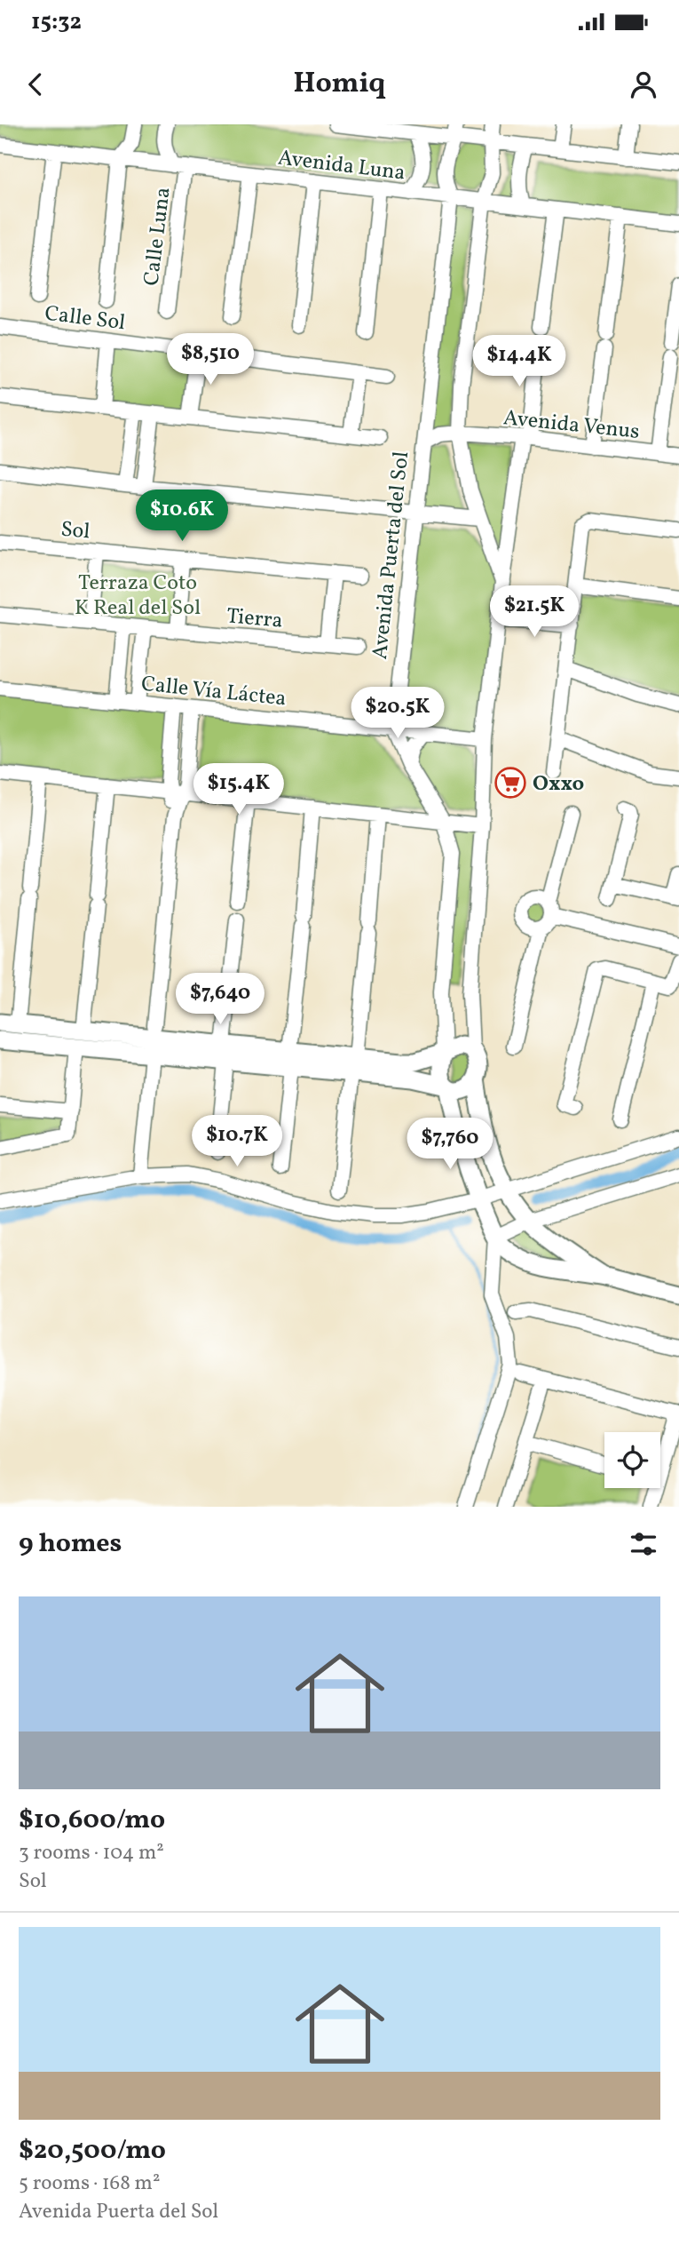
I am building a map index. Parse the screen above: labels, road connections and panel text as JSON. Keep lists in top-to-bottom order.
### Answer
{
  "streets": {
    "street": [
      "Avenida Luna",
      "Calle Luna",
      "Calle Sol",
      "Avenida Venus",
      "Sol",
      "Avenida Puerta del Sol",
      "Tierra",
      "Calle Vía Láctea"
    ]
  },
  "crossings": [
    ["Avenida Luna", "Calle Luna"],
    ["Avenida Luna", "Avenida Puerta del Sol"],
    ["Avenida Venus", "Avenida Puerta del Sol"],
    ["Avenida Puerta del Sol", "Calle Vía Láctea"]
  ],
  "parks": ["Terraza Coto K Real del Sol"],
  "places": {
    "supermarket": ["Oxxo"]
  },
  "page": {
    "status": "15:32",
    "header": "Homiq",
    "price": [
      "$8,510",
      "$14.4K",
      "$10.6K",
      "$21.5K",
      "$20.5K",
      "$15.4K",
      "$7,640",
      "$10.7K",
      "$7,760"
    ],
    "heading": "9 homes",
    "list": [
      {
        "name": "$10,600/mo",
        "note": "3 rooms · 104 m² · Sol"
      },
      {
        "name": "$20,500/mo",
        "note": "5 rooms · 168 m² · Avenida Puerta del Sol"
      }
    ]
  }
}
